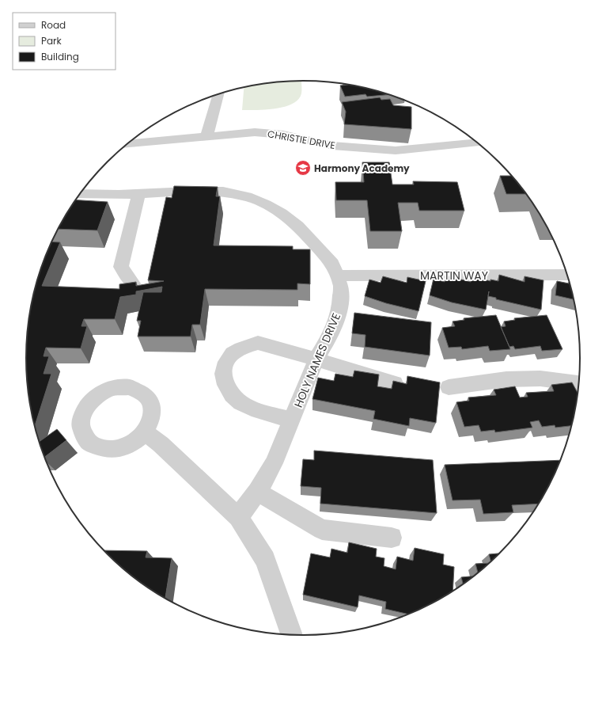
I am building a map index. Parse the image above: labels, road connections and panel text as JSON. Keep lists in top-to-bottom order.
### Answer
{
  "streets": {
    "street": ["CHRISTIE DRIVE", "MARTIN WAY", "HOLY NAMES DRIVE"]
  },
  "crossings": [
    ["MARTIN WAY", "HOLY NAMES DRIVE"]
  ],
  "places": {
    "school or university": ["Harmony Academy"]
  },
  "legend": ["Road", "Park", "Building"]
}
